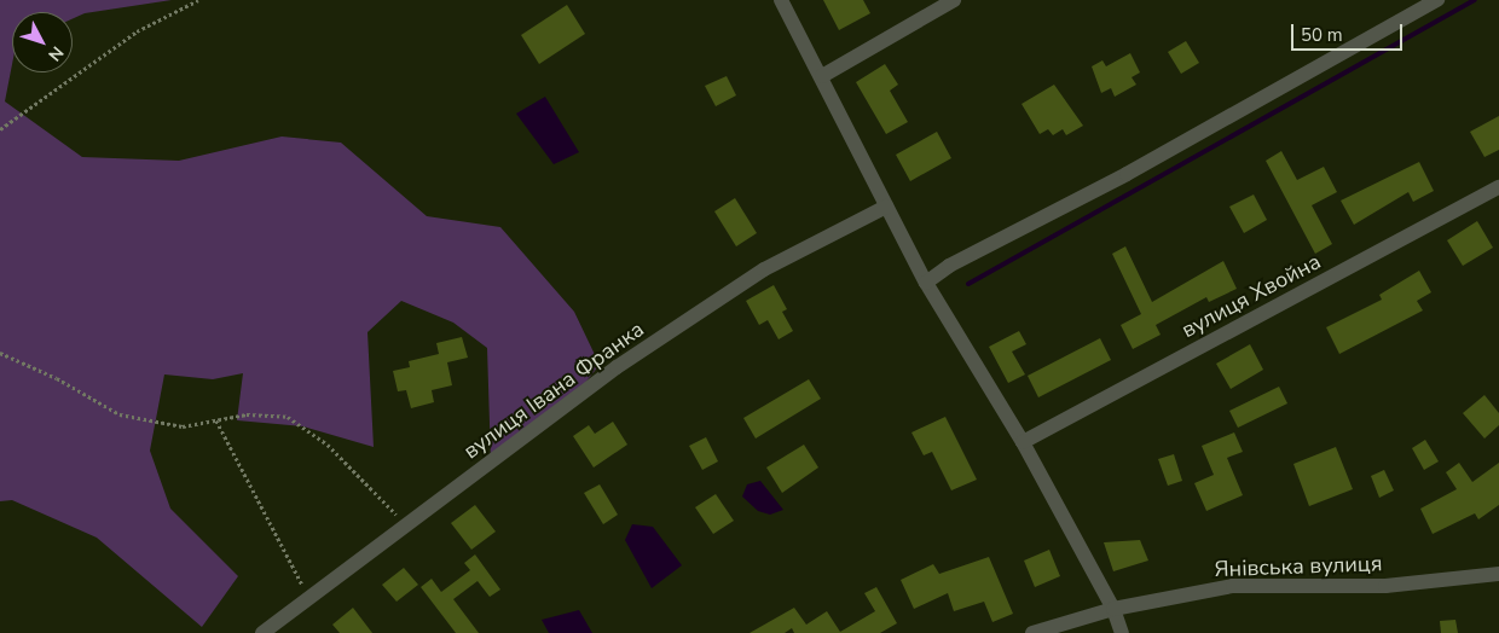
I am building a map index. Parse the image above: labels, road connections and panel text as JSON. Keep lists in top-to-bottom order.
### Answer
{
  "streets": {
    "street": ["вулиця Хвойна", "вулиця Івана Франка", "Янівська вулиця"]
  },
  "scale_bar": "50 m",
  "north": "bottom right"
}
